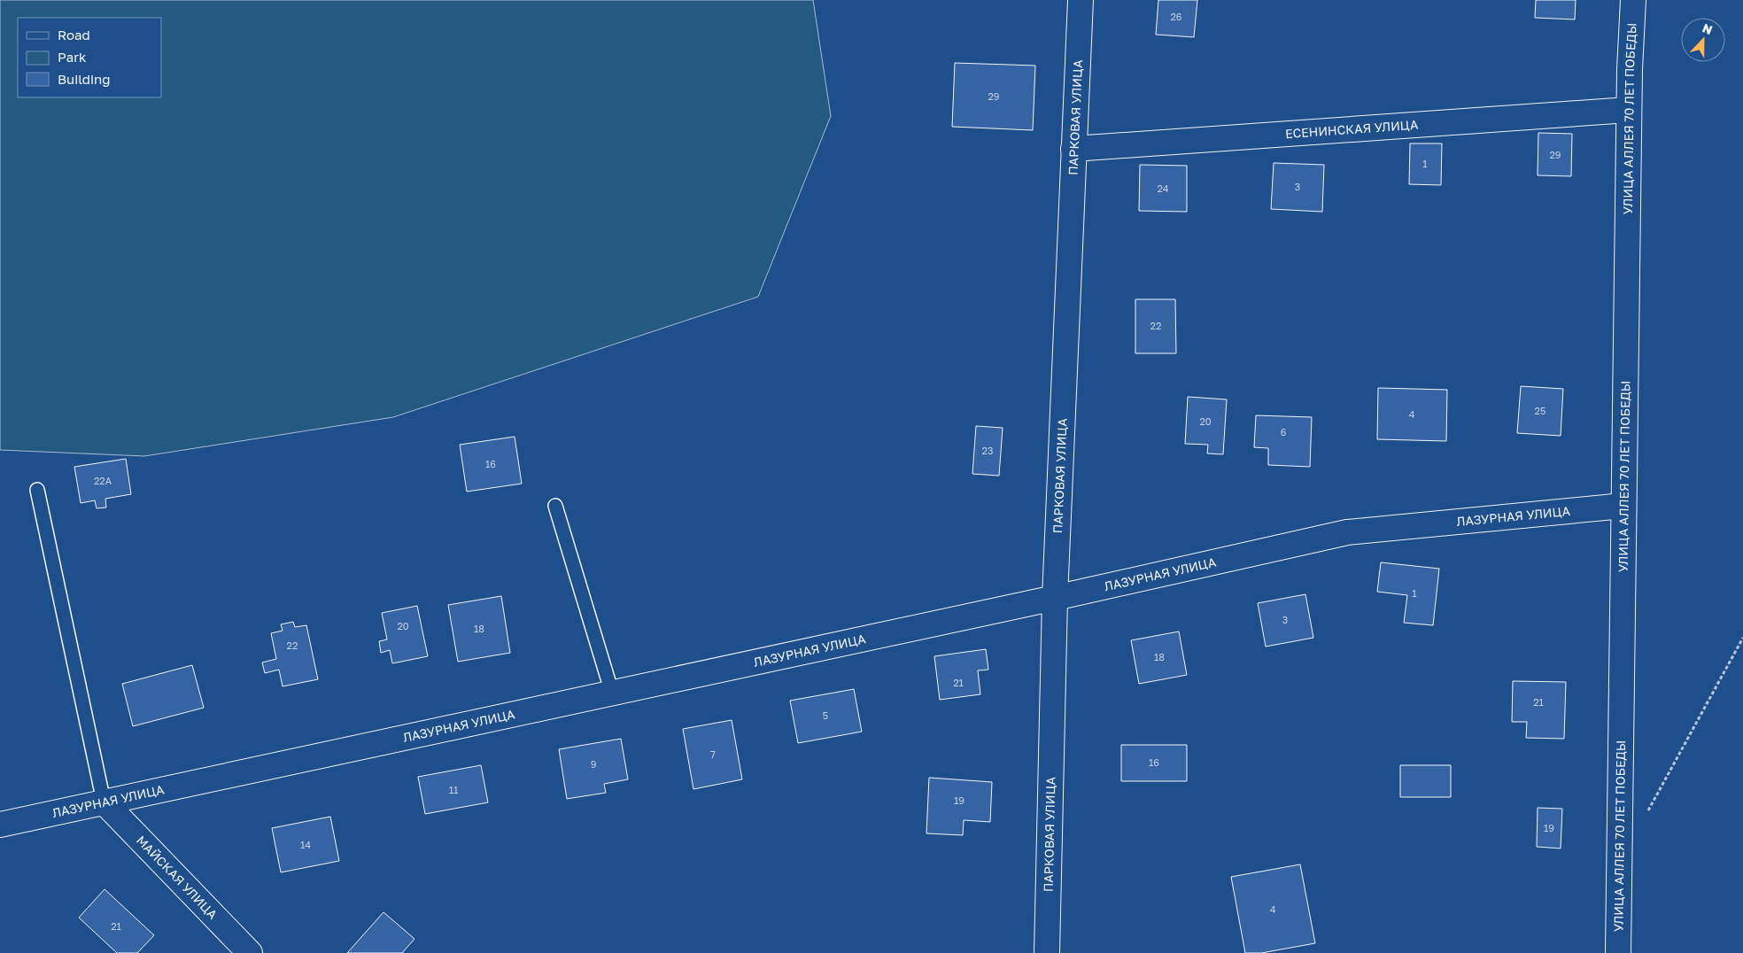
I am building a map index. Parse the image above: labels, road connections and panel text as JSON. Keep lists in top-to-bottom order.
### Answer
{
  "streets": {
    "street": [
      "ПАРКОВАЯ УЛИЦА",
      "УЛИЦА АЛЛЕЯ 70 ЛЕТ ПОБЕДЫ",
      "ЕСЕНИНСКАЯ УЛИЦА",
      "ЛАЗУРНАЯ УЛИЦА",
      "МАЙСКАЯ УЛИЦА"
    ]
  },
  "crossings": [
    ["ПАРКОВАЯ УЛИЦА", "ЕСЕНИНСКАЯ УЛИЦА"],
    ["ПАРКОВАЯ УЛИЦА", "ЛАЗУРНАЯ УЛИЦА"],
    ["УЛИЦА АЛЛЕЯ 70 ЛЕТ ПОБЕДЫ", "ЕСЕНИНСКАЯ УЛИЦА"],
    ["УЛИЦА АЛЛЕЯ 70 ЛЕТ ПОБЕДЫ", "ЛАЗУРНАЯ УЛИЦА"],
    ["ЛАЗУРНАЯ УЛИЦА", "МАЙСКАЯ УЛИЦА"]
  ],
  "house_numbers": [
    "26",
    "29",
    "29",
    "1",
    "3",
    "24",
    "22",
    "25",
    "4",
    "20",
    "6",
    "23",
    "16",
    "22А",
    "1",
    "3",
    "20",
    "18",
    "22",
    "18",
    "21",
    "21",
    "5",
    "7",
    "16",
    "9",
    "11",
    "19",
    "19",
    "14",
    "4",
    "21"
  ],
  "legend": ["Road", "Park", "Building"],
  "north": "top"
}
